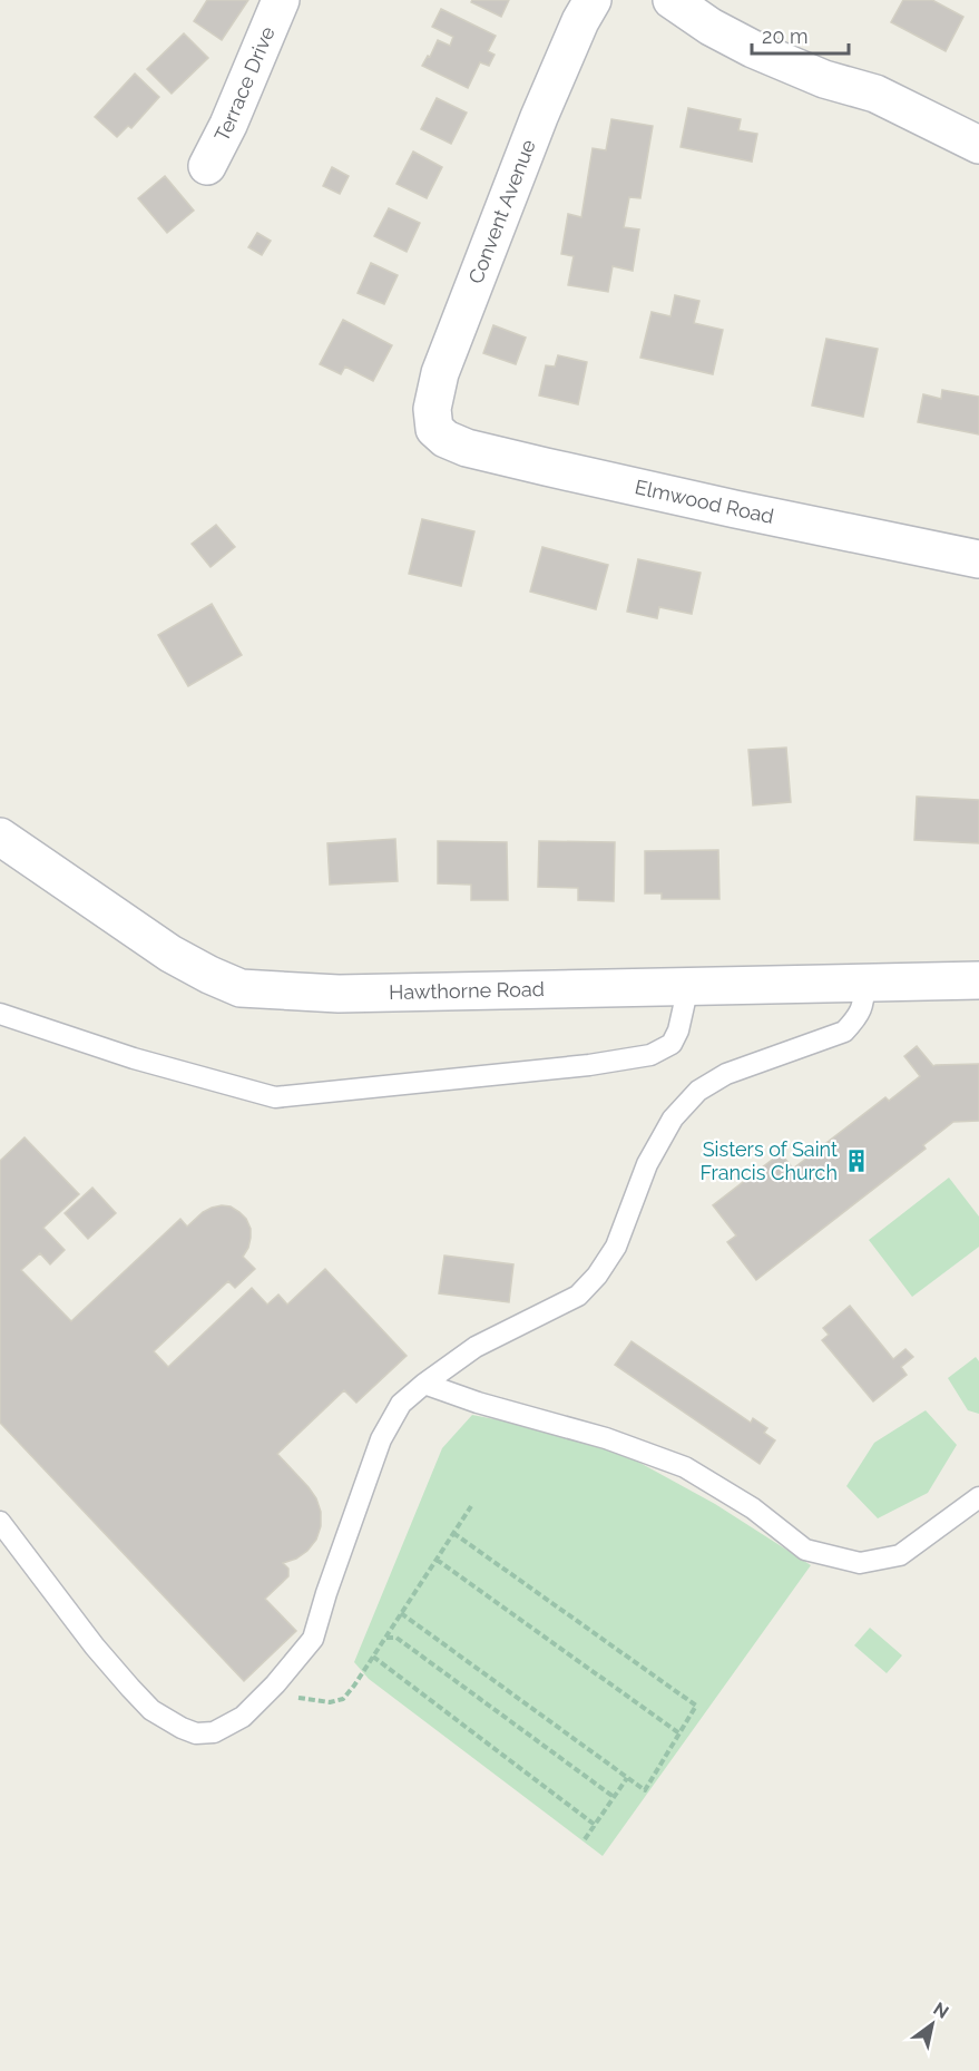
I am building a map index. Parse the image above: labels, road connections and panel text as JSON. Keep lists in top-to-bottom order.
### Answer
{
  "streets": {
    "street": [
      "Terrace Drive",
      "Convent Avenue",
      "Elmwood Road",
      "Hawthorne Road"
    ]
  },
  "crossings": [
    ["Convent Avenue", "Elmwood Road"]
  ],
  "places": {
    "building": ["Sisters of Saint Francis Church"]
  },
  "scale_bar": "20 m",
  "north": "top right"
}
